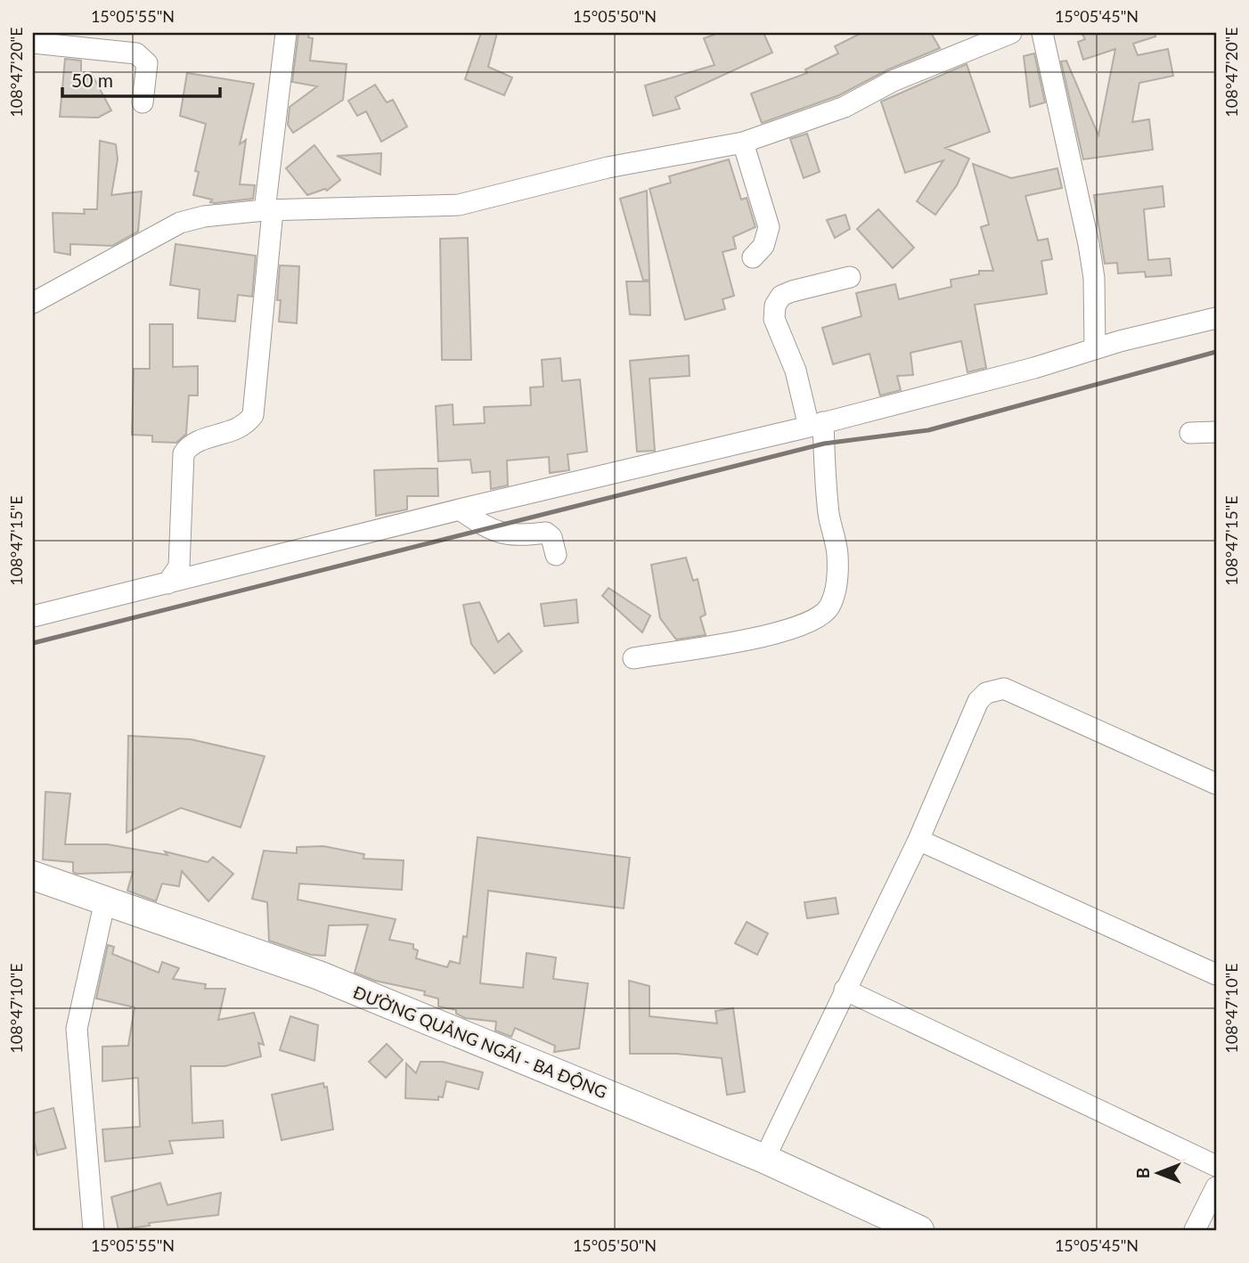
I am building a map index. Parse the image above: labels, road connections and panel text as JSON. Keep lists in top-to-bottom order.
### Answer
{
  "streets": {
    "main road": ["ĐƯỜNG QUẢNG NGÃI - BA ĐỘNG"]
  },
  "scale_bar": "50 m",
  "north": "left",
  "coordinates": [
    "15°05'55\"N",
    "15°05'50\"N",
    "15°05'45\"N",
    "108°47'20\"E",
    "108°47'15\"E",
    "108°47'10\"E"
  ]
}
